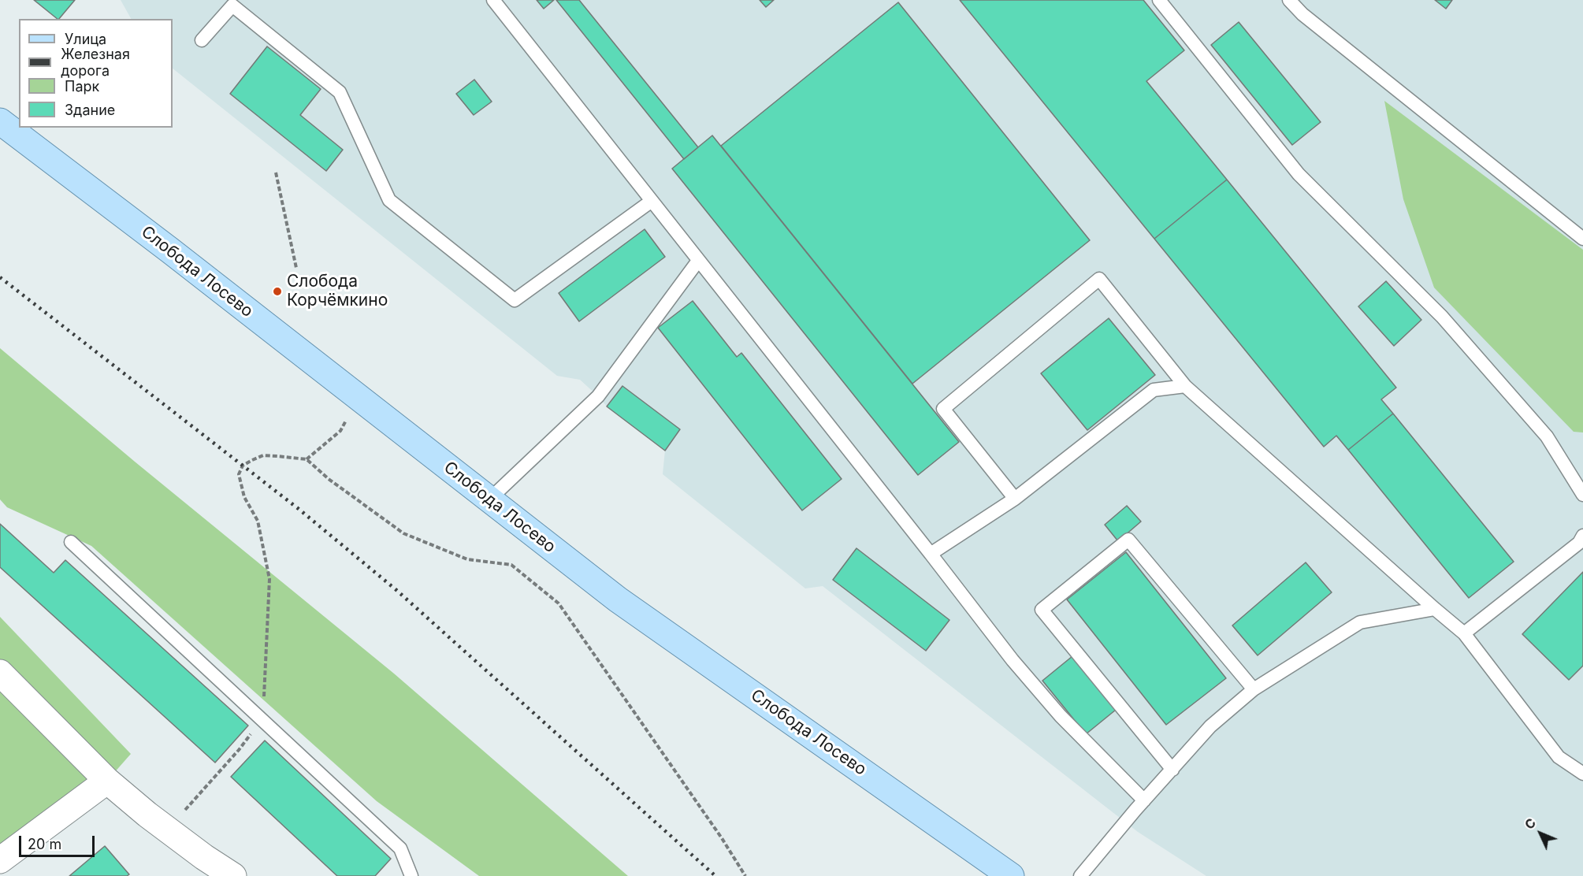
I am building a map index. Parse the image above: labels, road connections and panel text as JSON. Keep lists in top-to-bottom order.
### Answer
{
  "streets": {
    "main road": ["Слобода Лосево"]
  },
  "places": ["Слобода Корчёмкино"],
  "legend": [
    "Улица",
    "Железная дорога",
    "Парк",
    "Здание"
  ],
  "scale_bar": "20 m",
  "north": "top left"
}
